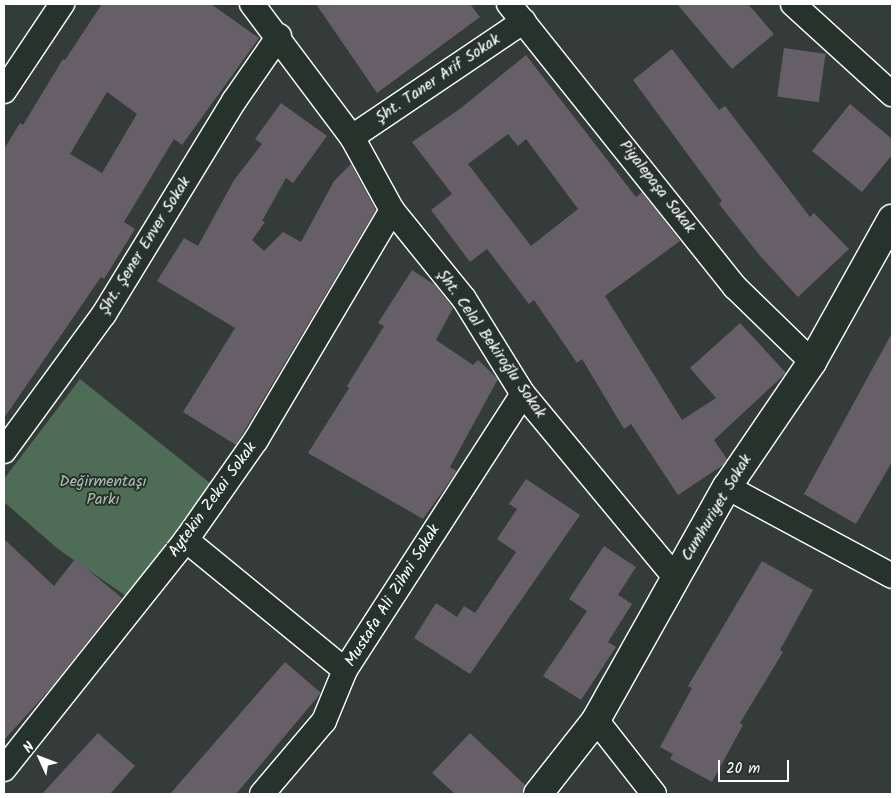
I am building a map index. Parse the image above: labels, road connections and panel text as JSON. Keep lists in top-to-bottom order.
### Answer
{
  "streets": {
    "street": [
      "Şht. Taner Arif Sokak",
      "Piyalepaşa Sokak",
      "Şht. Şener Enver Sokak",
      "Şht. Celal Bekiroğlu Sokak",
      "Aytekin Zekai Sokak",
      "Cumhuriyet Sokak",
      "Mustafa Ali Zihni Sokak"
    ]
  },
  "crossings": [
    ["Şht. Taner Arif Sokak", "Piyalepaşa Sokak"],
    ["Şht. Taner Arif Sokak", "Şht. Celal Bekiroğlu Sokak"],
    ["Piyalepaşa Sokak", "Cumhuriyet Sokak"],
    ["Şht. Şener Enver Sokak", "Şht. Celal Bekiroğlu Sokak"],
    ["Şht. Celal Bekiroğlu Sokak", "Aytekin Zekai Sokak"],
    ["Şht. Celal Bekiroğlu Sokak", "Cumhuriyet Sokak"],
    ["Şht. Celal Bekiroğlu Sokak", "Mustafa Ali Zihni Sokak"]
  ],
  "parks": ["Değirmentaşı Parkı"],
  "scale_bar": "20 m",
  "north": "top left"
}
